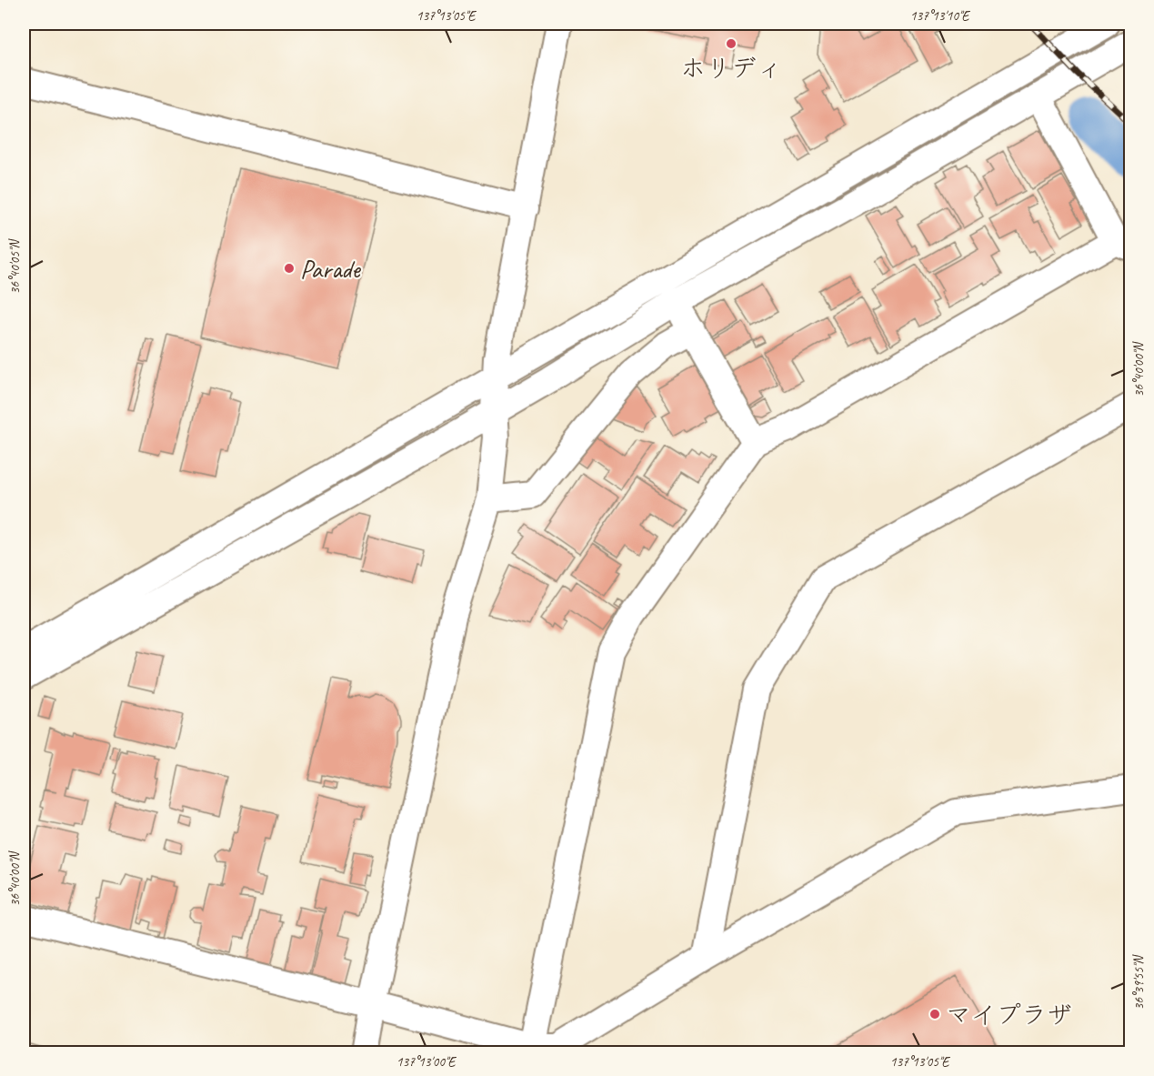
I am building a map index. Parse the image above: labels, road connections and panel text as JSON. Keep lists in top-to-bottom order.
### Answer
{
  "places": ["ホリディ", "Parade", "マイプラザ"],
  "coordinates": [
    "137°13'05\"E",
    "137°13'10\"E",
    "36°40'05\"N",
    "36°40'00\"N",
    "36°39'55\"N",
    "137°13'00\"E"
  ]
}
